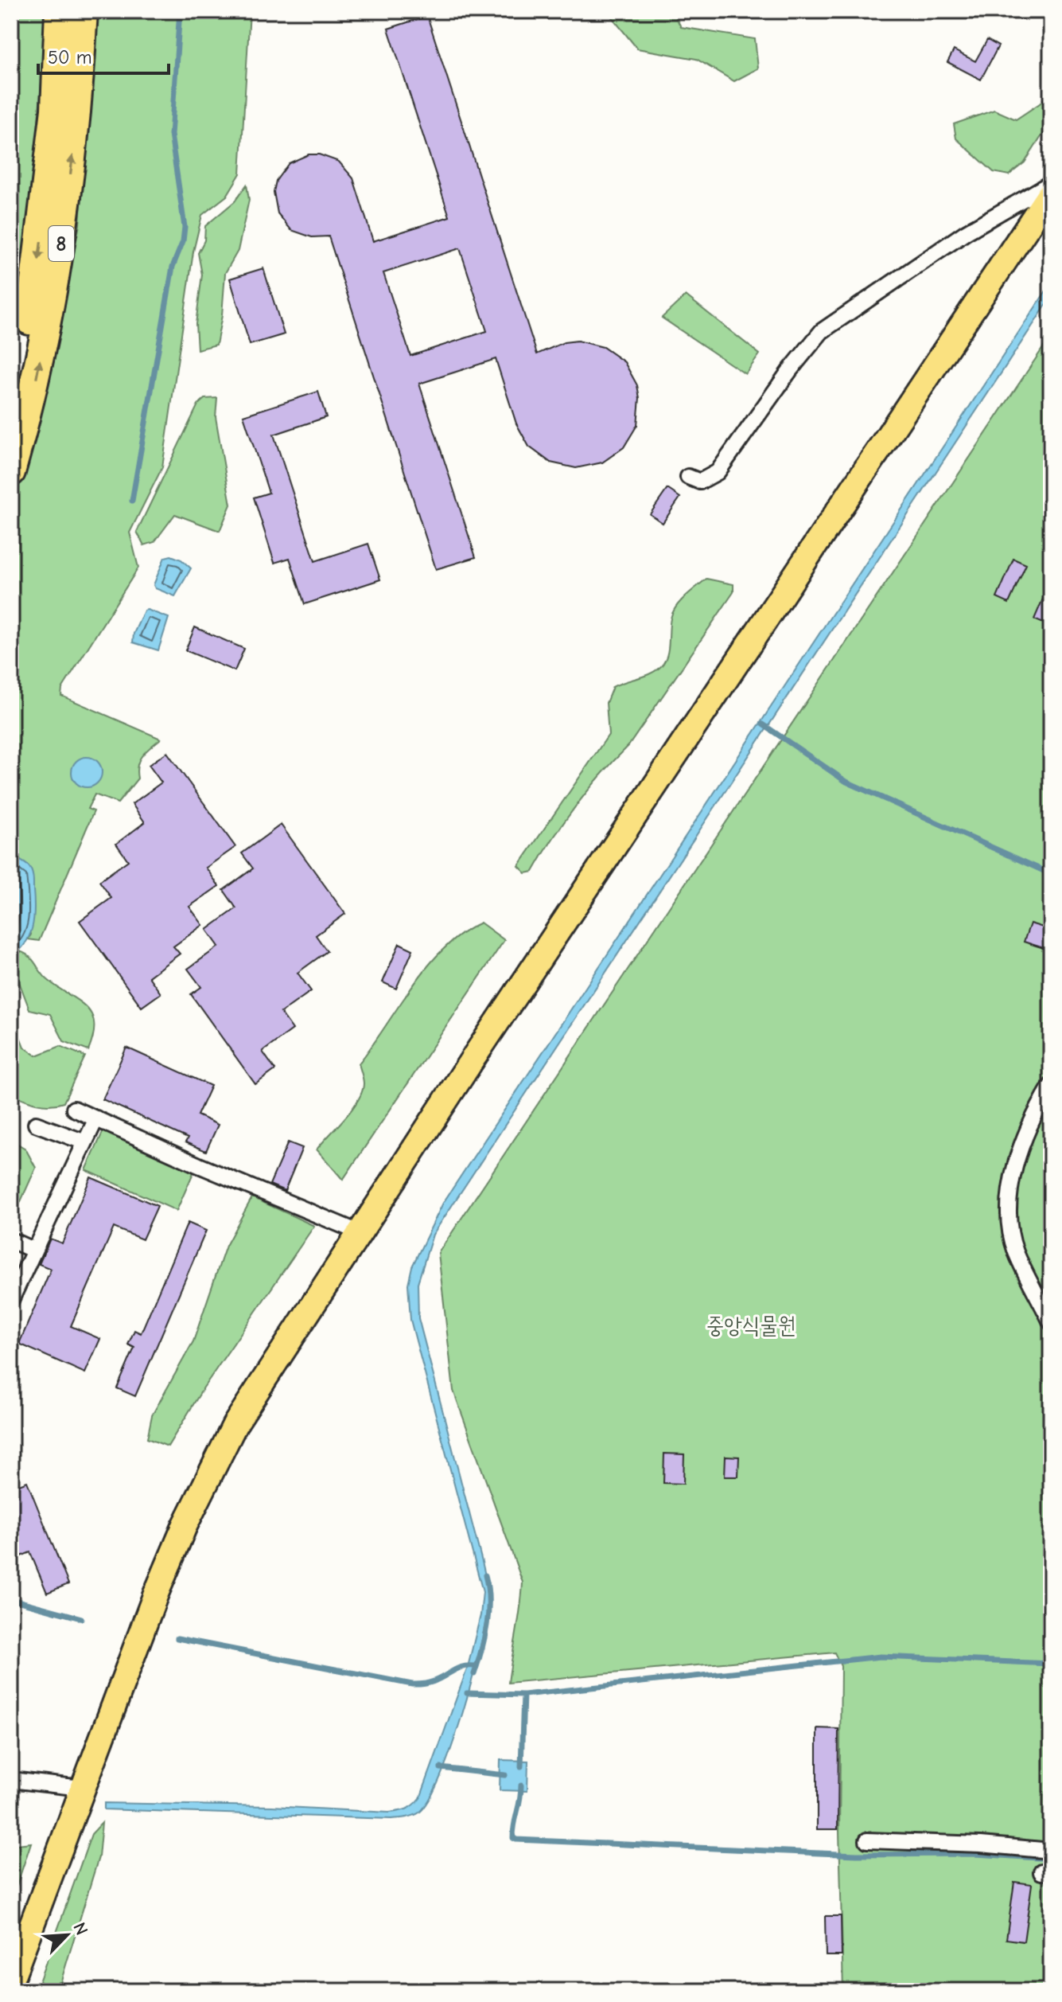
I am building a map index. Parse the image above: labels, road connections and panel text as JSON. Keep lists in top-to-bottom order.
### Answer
{
  "streets": {
    "highway": ["8"]
  },
  "parks": ["중앙식물원"],
  "scale_bar": "50 m",
  "north": "top right"
}
